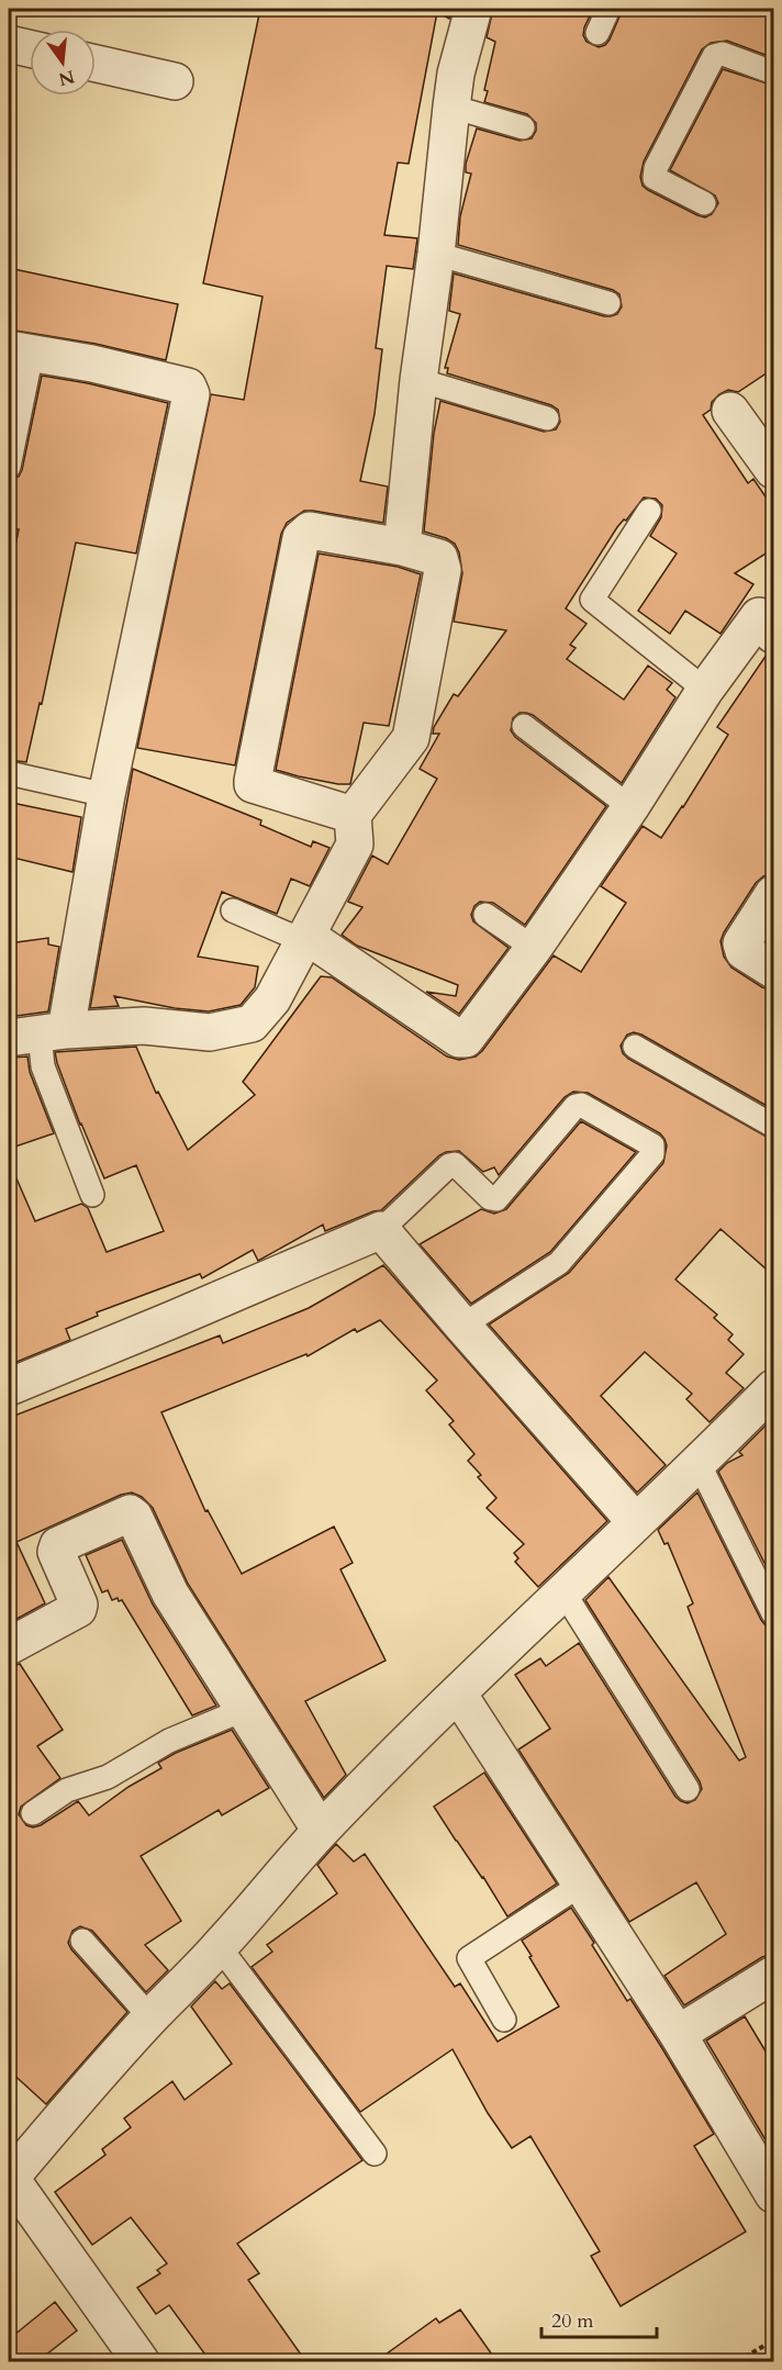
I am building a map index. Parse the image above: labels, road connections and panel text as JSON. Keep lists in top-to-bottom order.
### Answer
{
  "scale_bar": "20 m",
  "north": "bottom"
}
